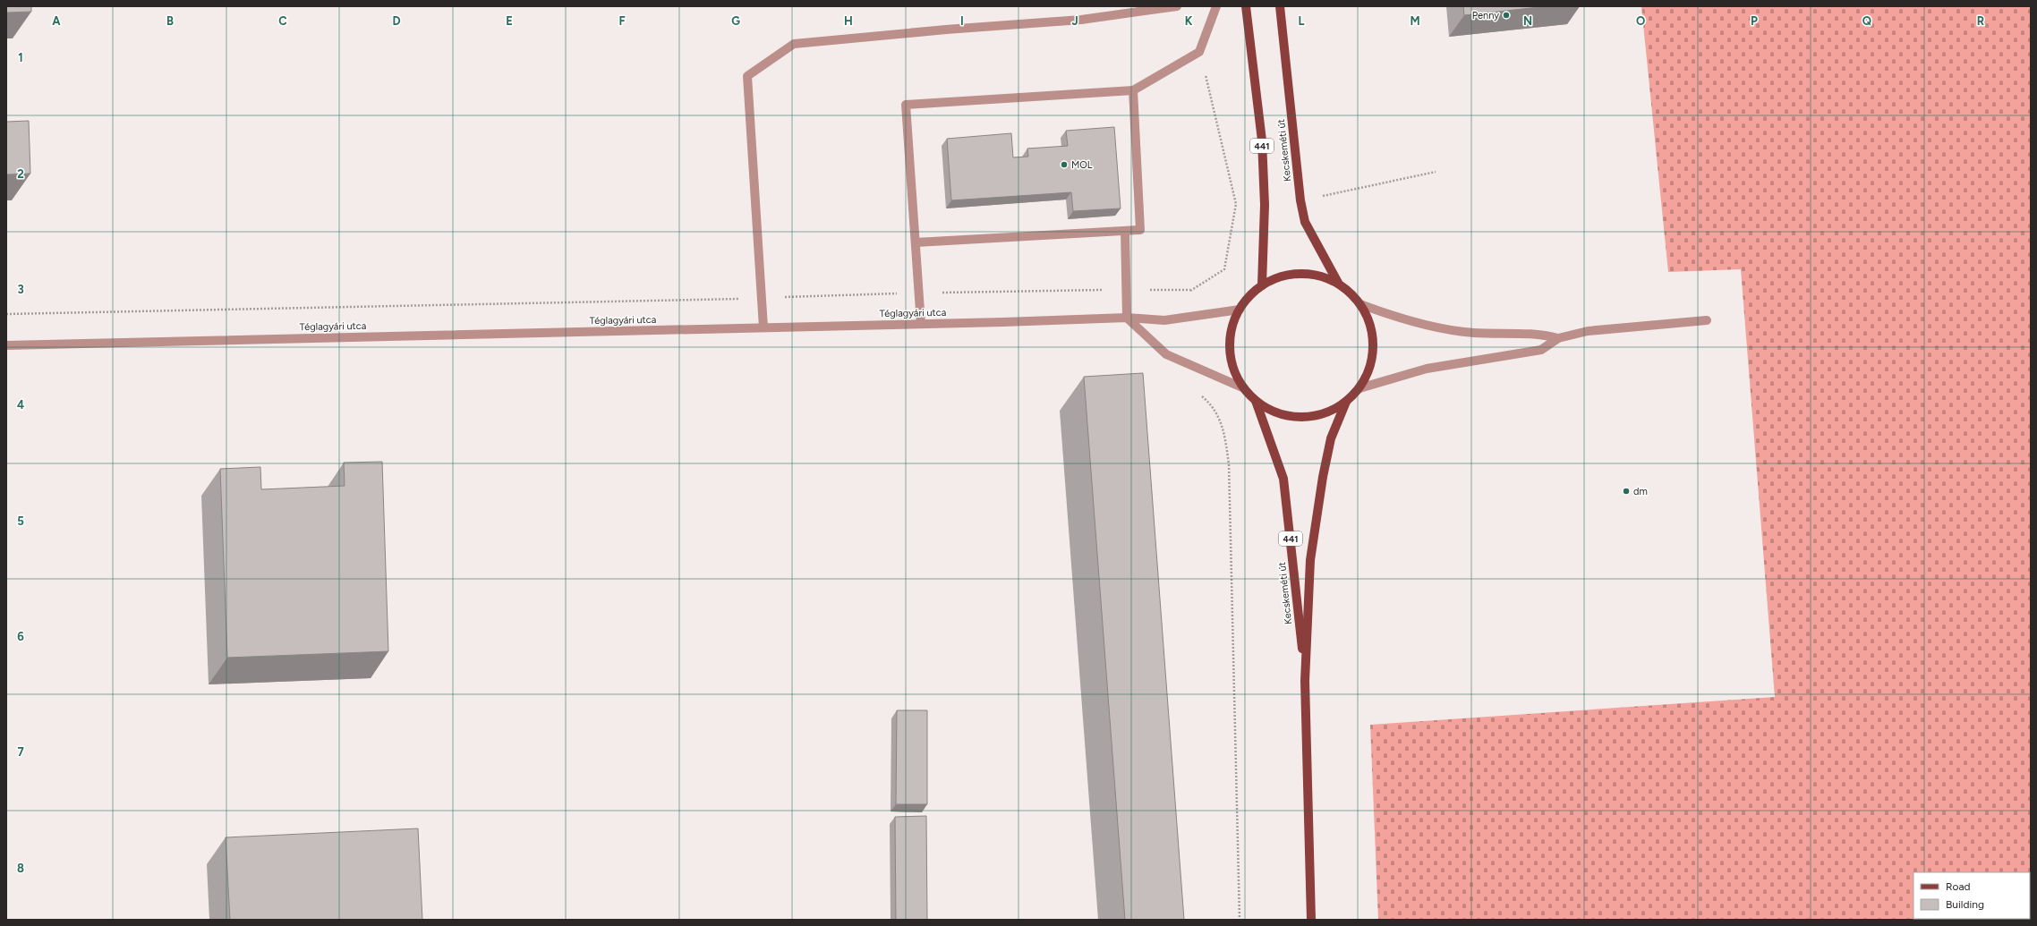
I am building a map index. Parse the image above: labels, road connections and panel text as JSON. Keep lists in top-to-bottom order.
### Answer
{
  "streets": {
    "main road": ["441", "Kecskeméti út"],
    "street": ["Téglagyári utca"]
  },
  "crossings": [
    ["441", "Kecskeméti út"],
    ["Kecskeméti út", "Téglagyári utca"]
  ],
  "places": ["Penny", "MOL", "dm"],
  "legend": ["Road", "Building"],
  "grid": {
    "columns": [
      "A",
      "B",
      "C",
      "D",
      "E",
      "F",
      "G",
      "H",
      "I",
      "J",
      "K",
      "L",
      "M",
      "N",
      "O",
      "P",
      "Q",
      "R"
    ],
    "rows": [
      "1",
      "2",
      "3",
      "4",
      "5",
      "6",
      "7",
      "8"
    ]
  }
}
